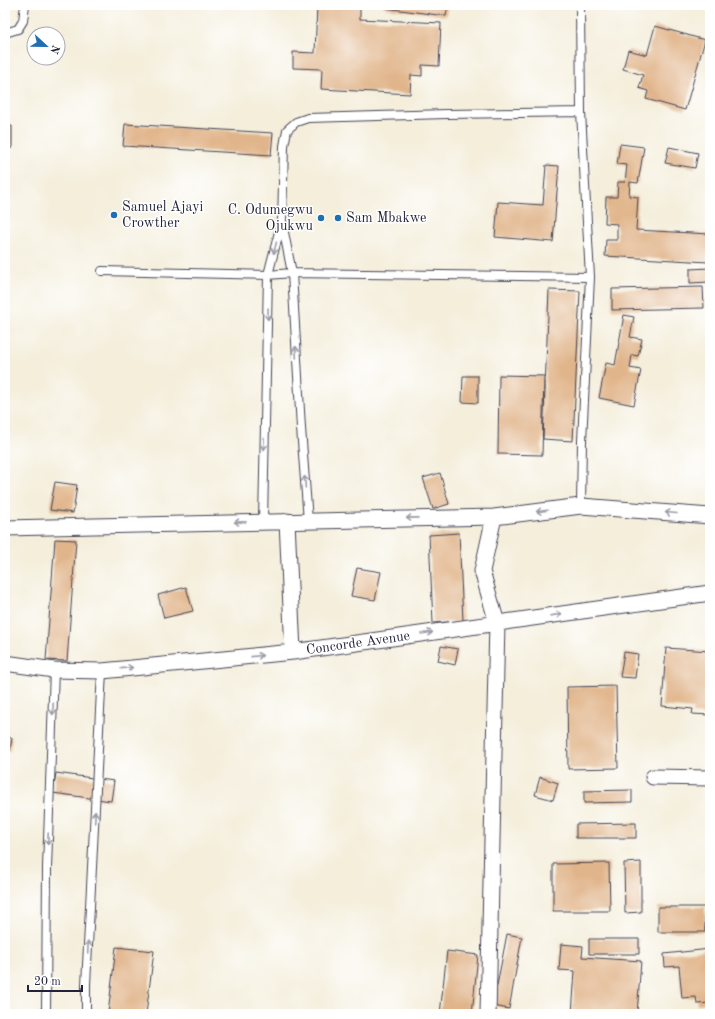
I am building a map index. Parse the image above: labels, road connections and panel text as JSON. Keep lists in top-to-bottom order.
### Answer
{
  "streets": {
    "street": ["Concorde Avenue"]
  },
  "places": ["Samuel Ajayi Crowther", "C. Odumegwu Ojukwu", "Sam Mbakwe"],
  "scale_bar": "20 m",
  "north": "right"
}
